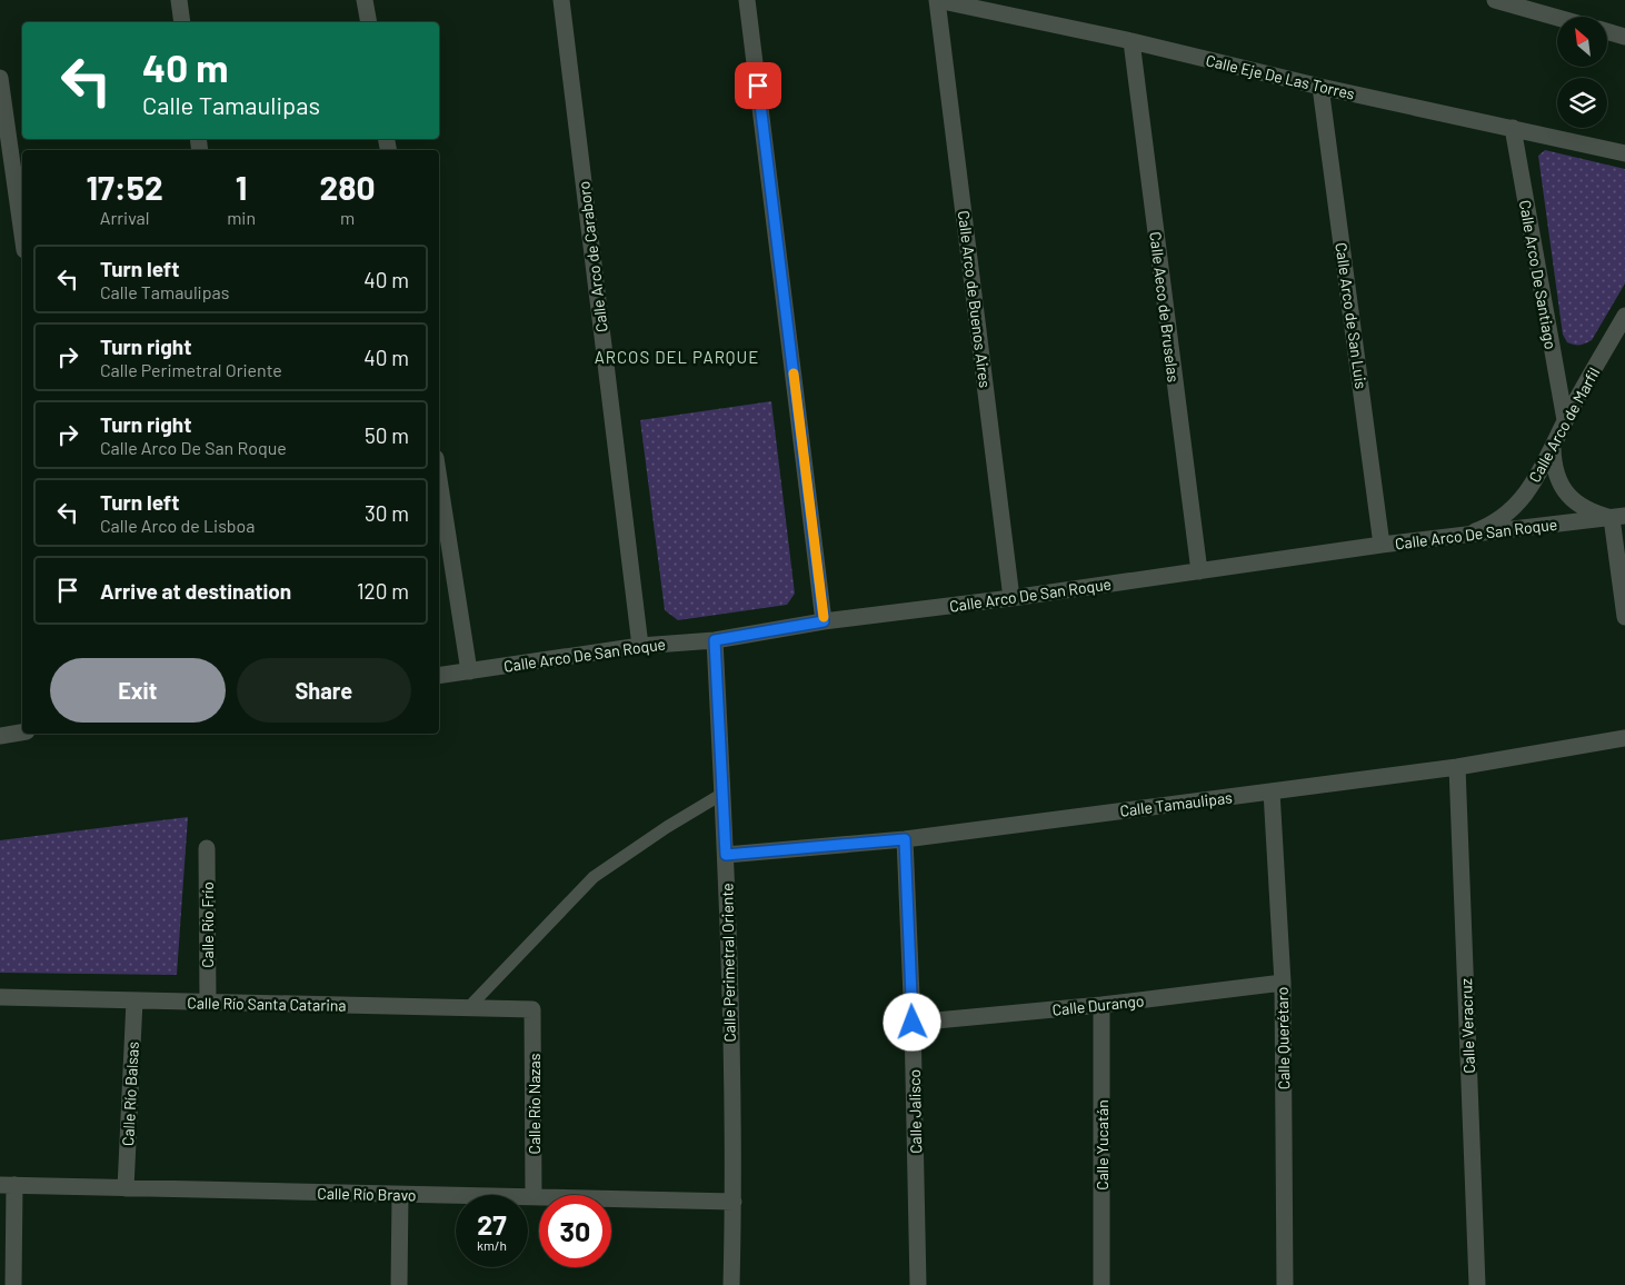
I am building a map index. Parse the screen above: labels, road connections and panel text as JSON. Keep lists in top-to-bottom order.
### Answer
{
  "streets": {
    "street": [
      "Calle Eje De Las Torres",
      "Calle Arco de Caraboro",
      "Calle Arco De Santiago",
      "Calle Arco de Buenos Aires",
      "Calle Aeco de Bruselas",
      "Calle Arco de San Luis",
      "Calle Arco de Marfil",
      "Calle Arco De San Roque",
      "Calle Tamaulipas",
      "Calle Río Frío",
      "Calle Perimetral Oriente",
      "Calle Río Santa Catarina",
      "Calle Durango",
      "Calle Veracruz",
      "Calle Querétaro",
      "Calle Río Balsas",
      "Calle Río Nazas",
      "Calle Jalisco",
      "Calle Yucatán",
      "Calle Río Bravo"
    ]
  },
  "crossings": [
    ["Calle Eje De Las Torres", "Calle Arco De Santiago"],
    ["Calle Eje De Las Torres", "Calle Arco de Buenos Aires"],
    ["Calle Eje De Las Torres", "Calle Aeco de Bruselas"],
    ["Calle Eje De Las Torres", "Calle Arco de San Luis"],
    ["Calle Arco de Caraboro", "Calle Arco De San Roque"],
    ["Calle Arco De Santiago", "Calle Arco de Marfil"],
    ["Calle Arco de Buenos Aires", "Calle Arco De San Roque"],
    ["Calle Aeco de Bruselas", "Calle Arco De San Roque"],
    ["Calle Arco de San Luis", "Calle Arco De San Roque"],
    ["Calle Arco de Marfil", "Calle Arco De San Roque"],
    ["Calle Arco De San Roque", "Calle Perimetral Oriente"],
    ["Calle Tamaulipas", "Calle Perimetral Oriente"],
    ["Calle Tamaulipas", "Calle Veracruz"],
    ["Calle Tamaulipas", "Calle Querétaro"],
    ["Calle Tamaulipas", "Calle Jalisco"],
    ["Calle Río Frío", "Calle Río Santa Catarina"],
    ["Calle Perimetral Oriente", "Calle Río Bravo"],
    ["Calle Río Santa Catarina", "Calle Río Balsas"],
    ["Calle Río Santa Catarina", "Calle Río Nazas"],
    ["Calle Durango", "Calle Querétaro"],
    ["Calle Durango", "Calle Jalisco"],
    ["Calle Durango", "Calle Yucatán"],
    ["Calle Río Balsas", "Calle Río Bravo"],
    ["Calle Río Nazas", "Calle Río Bravo"]
  ],
  "districts": ["ARCOS DEL PARQUE"],
  "north": "top left",
  "page": {
    "turn": ["40 m", "Calle Tamaulipas"],
    "eta": [
      "17:52",
      "Arrival",
      "1",
      "min",
      "280",
      "m"
    ],
    "list": [
      {
        "name": "Turn left",
        "note": "Calle Tamaulipas",
        "value": "40 m"
      },
      {
        "name": "Turn right",
        "note": "Calle Perimetral Oriente",
        "value": "40 m"
      },
      {
        "name": "Turn right",
        "note": "Calle Arco De San Roque",
        "value": "50 m"
      },
      {
        "name": "Turn left",
        "note": "Calle Arco de Lisboa",
        "value": "30 m"
      },
      {
        "name": "Arrive at destination",
        "value": "120 m"
      }
    ],
    "buttons": ["Exit", "Share"],
    "speed": "27 km/h",
    "limit": "30"
  }
}
